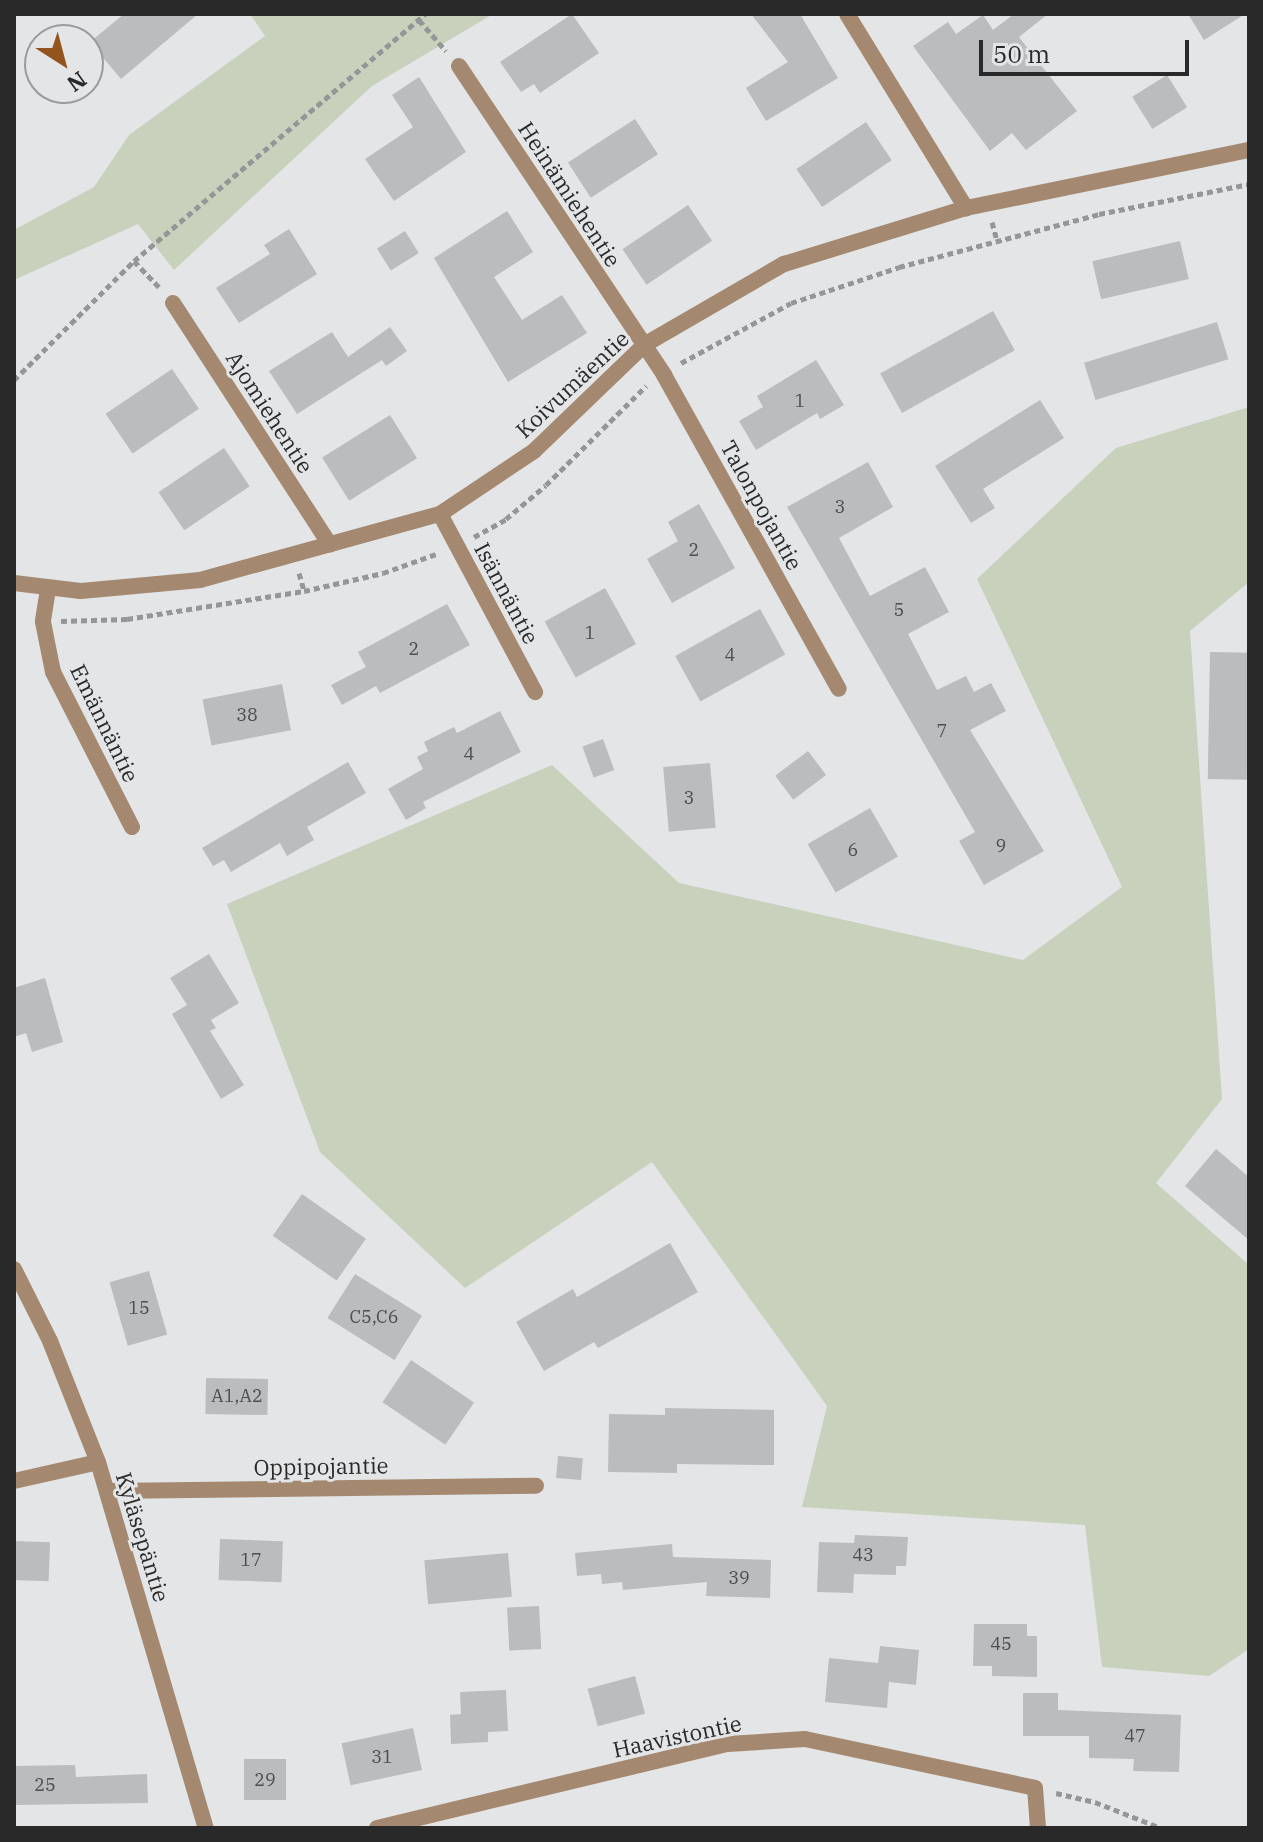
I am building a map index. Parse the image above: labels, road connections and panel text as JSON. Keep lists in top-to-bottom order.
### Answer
{
  "streets": {
    "street": [
      "Heinämiehentie",
      "Koivumäentie",
      "Ajomiehentie",
      "Talonpojantie",
      "Isännäntie",
      "Emännäntie",
      "Oppipojantie",
      "Kyläsepäntie",
      "Haavistontie"
    ]
  },
  "crossings": [
    ["Heinämiehentie", "Koivumäentie"],
    ["Heinämiehentie", "Talonpojantie"],
    ["Koivumäentie", "Ajomiehentie"],
    ["Koivumäentie", "Talonpojantie"],
    ["Koivumäentie", "Isännäntie"],
    ["Koivumäentie", "Emännäntie"],
    ["Oppipojantie", "Kyläsepäntie"]
  ],
  "house_numbers": [
    "1",
    "3",
    "2",
    "5",
    "1",
    "2",
    "4",
    "38",
    "7",
    "4",
    "3",
    "9",
    "6",
    "15",
    "C5,C6",
    "A1,A2",
    "43",
    "17",
    "39",
    "45",
    "47",
    "31",
    "29",
    "25"
  ],
  "scale_bar": "50 m",
  "north": "bottom right"
}
